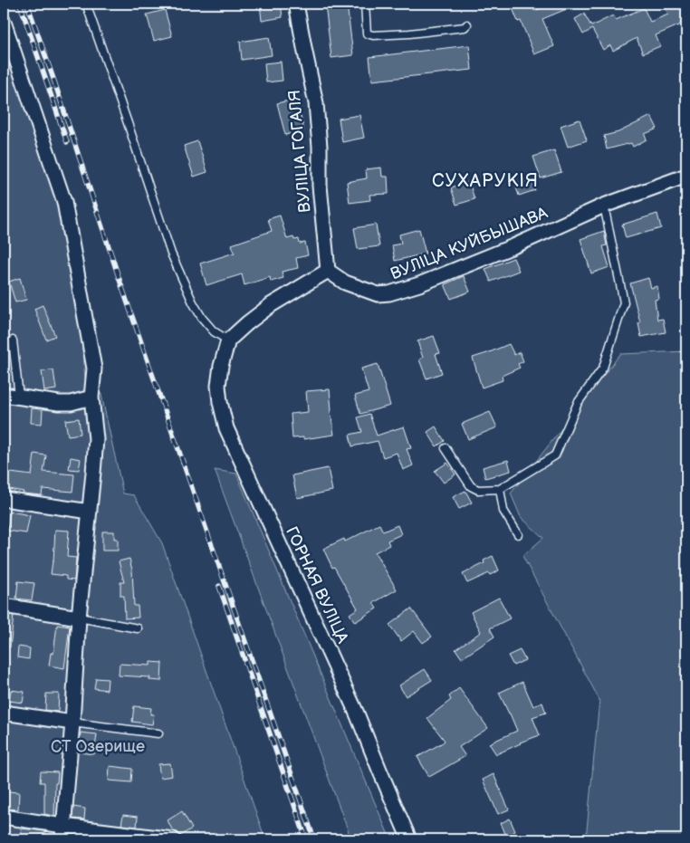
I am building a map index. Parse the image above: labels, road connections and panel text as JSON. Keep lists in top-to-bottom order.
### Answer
{
  "streets": {
    "street": ["ВУЛІЦА ГОГАЛЯ", "ВУЛІЦА КУЙБЫШАВА", "ГОРНАЯ ВУЛІЦА"]
  },
  "crossings": [
    ["ВУЛІЦА ГОГАЛЯ", "ВУЛІЦА КУЙБЫШАВА"]
  ],
  "districts": ["СУХАРУКІЯ"],
  "parks": ["СТ Озерище"]
}
